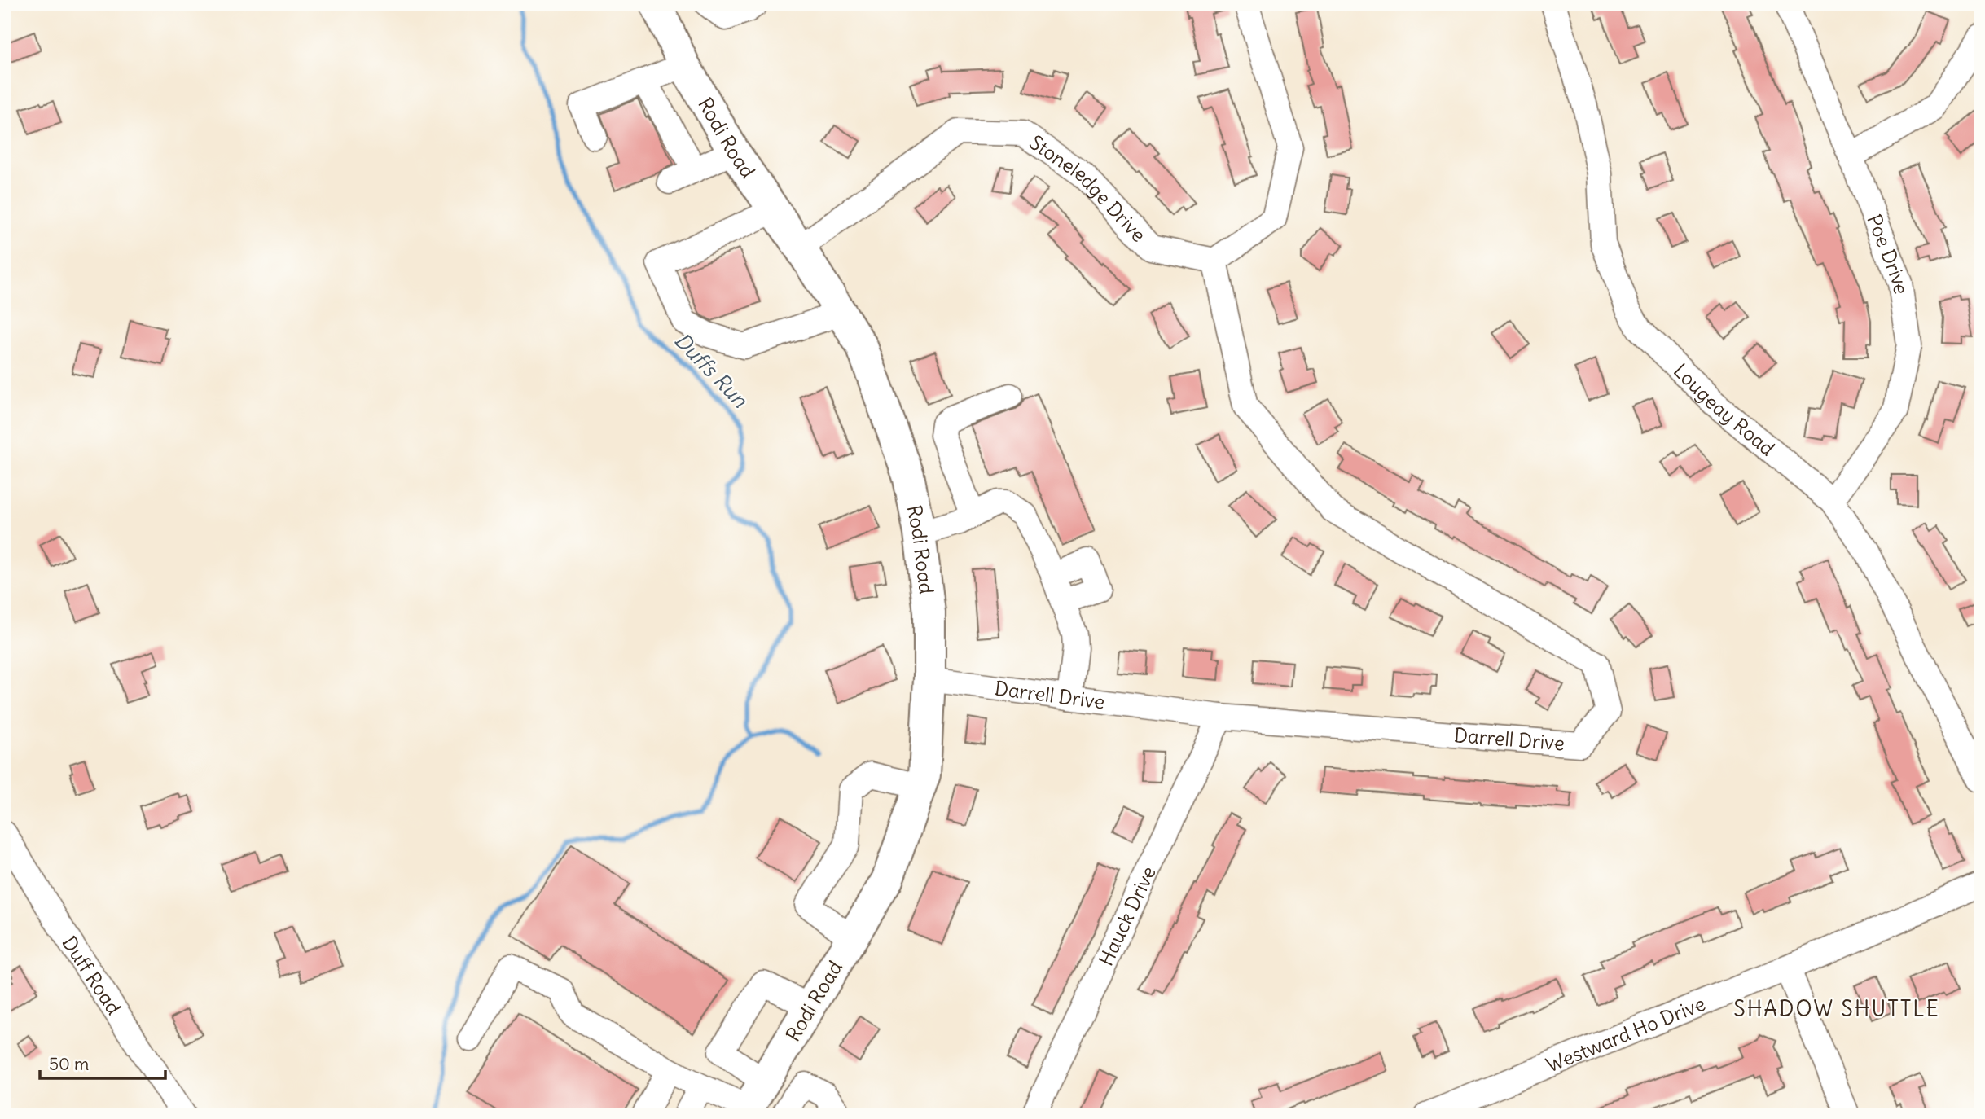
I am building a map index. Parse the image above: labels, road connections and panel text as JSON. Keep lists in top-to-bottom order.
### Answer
{
  "streets": {
    "main road": ["Rodi Road"],
    "street": [
      "Stoneledge Drive",
      "Poe Drive",
      "Lougeay Road",
      "Darrell Drive",
      "Hauck Drive",
      "Duff Road",
      "Westward Ho Drive"
    ]
  },
  "crossings": [
    ["Rodi Road", "Stoneledge Drive"],
    ["Rodi Road", "Darrell Drive"],
    ["Stoneledge Drive", "Darrell Drive"],
    ["Poe Drive", "Lougeay Road"],
    ["Darrell Drive", "Hauck Drive"]
  ],
  "districts": ["SHADOW SHUTTLE"],
  "water": ["Duffs Run"],
  "scale_bar": "50 m"
}
